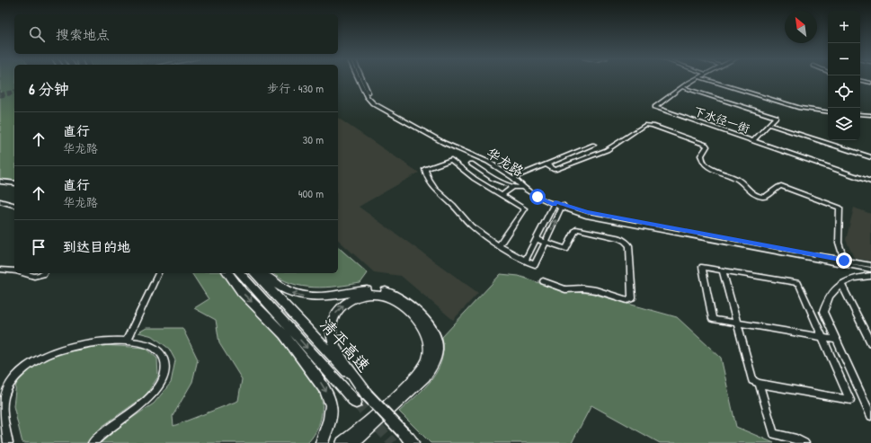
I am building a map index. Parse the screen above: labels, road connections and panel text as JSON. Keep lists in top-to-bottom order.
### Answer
{
  "streets": {
    "highway": ["清平高速"],
    "street": ["下水径一街", "华龙路"]
  },
  "north": "top left",
  "page": {
    "map_buttons": ["+", "−"],
    "search": "搜索地点",
    "heading": ["6 分钟", "步行 · 430 m"],
    "list": [
      ["直行", "华龙路", "30 m"],
      ["直行", "华龙路", "400 m"],
      "到达目的地"
    ]
  }
}
